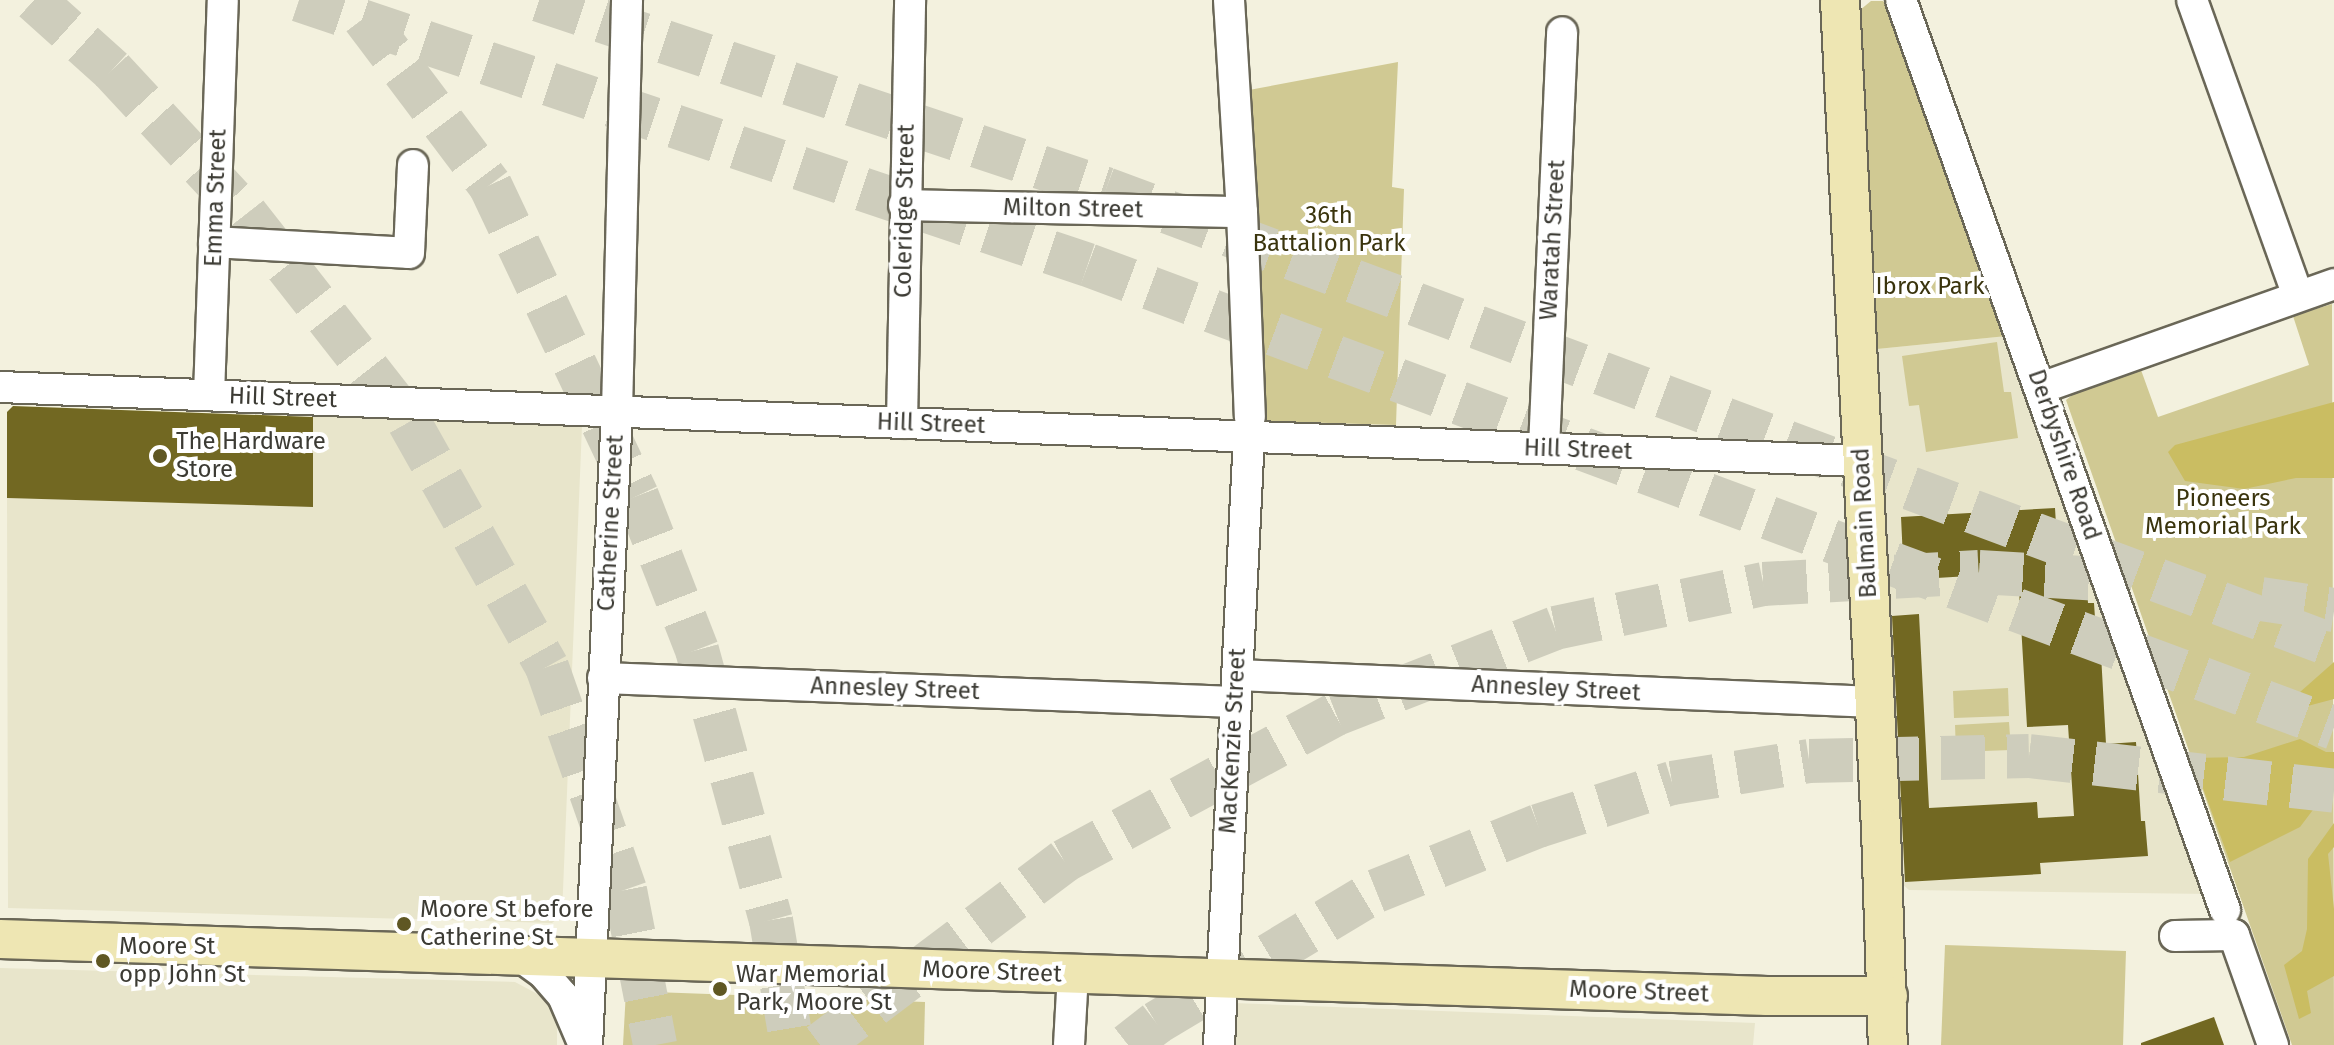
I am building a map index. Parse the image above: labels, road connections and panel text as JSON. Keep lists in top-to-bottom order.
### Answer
{
  "streets": {
    "main road": ["Balmain Road", "Moore Street"],
    "street": [
      "Emma Street",
      "Milton Street",
      "Coleridge Street",
      "Waratah Street",
      "Hill Street",
      "Derbyshire Road",
      "Catherine Street",
      "Annesley Street",
      "MacKenzie Street"
    ]
  },
  "crossings": [
    ["Emma Street", "Hill Street"],
    ["Milton Street", "Coleridge Street"],
    ["Milton Street", "MacKenzie Street"],
    ["Coleridge Street", "Hill Street"],
    ["Waratah Street", "Hill Street"],
    ["Hill Street", "Catherine Street"],
    ["Hill Street", "Balmain Road"],
    ["Hill Street", "MacKenzie Street"],
    ["Catherine Street", "Annesley Street"],
    ["Catherine Street", "Moore Street"],
    ["Balmain Road", "Annesley Street"],
    ["Balmain Road", "Moore Street"],
    ["Annesley Street", "MacKenzie Street"],
    ["MacKenzie Street", "Moore Street"]
  ],
  "parks": ["36th Battalion Park", "Ibrox Park", "Pioneers Memorial Park"],
  "places": [
    "The Hardware Store",
    "Moore St before Catherine St",
    "Moore St opp John St",
    "War Memorial Park, Moore St"
  ]
}
